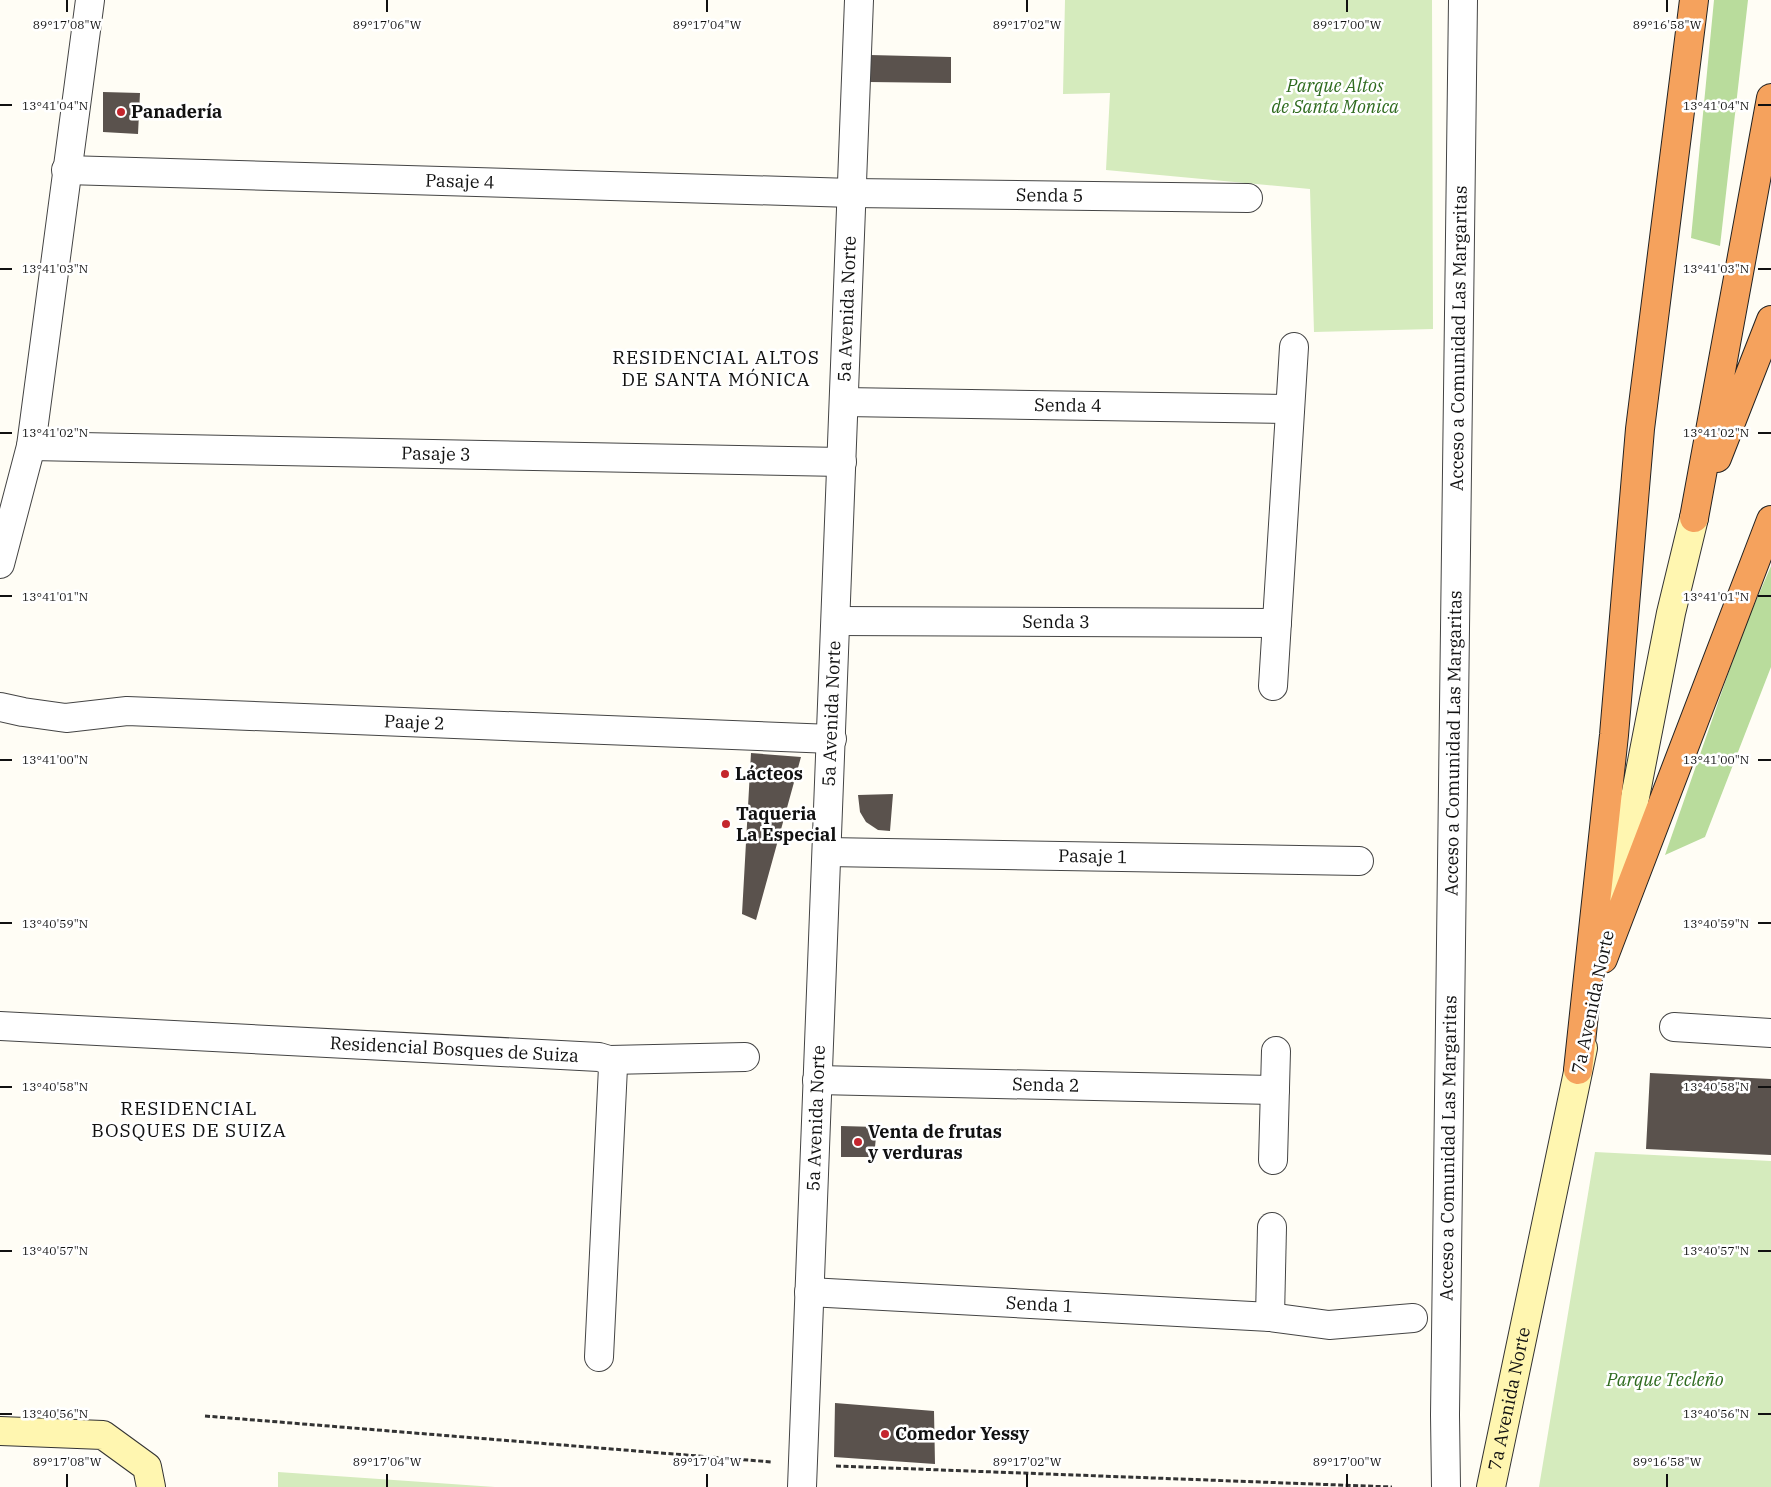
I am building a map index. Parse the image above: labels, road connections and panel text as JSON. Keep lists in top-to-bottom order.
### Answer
{
  "streets": {
    "main road": ["7a Avenida Norte"],
    "street": [
      "Pasaje 4",
      "Senda 5",
      "5a Avenida Norte",
      "Acceso a Comunidad Las Margaritas",
      "Senda 4",
      "Pasaje 3",
      "Senda 3",
      "Paaje 2",
      "Pasaje 1",
      "Residencial Bosques de Suiza",
      "Senda 2",
      "Senda 1"
    ]
  },
  "crossings": [
    ["Pasaje 4", "Senda 5"],
    ["Pasaje 4", "5a Avenida Norte"],
    ["Senda 5", "5a Avenida Norte"],
    ["5a Avenida Norte", "Senda 4"],
    ["5a Avenida Norte", "Pasaje 3"],
    ["5a Avenida Norte", "Senda 3"],
    ["5a Avenida Norte", "Paaje 2"],
    ["5a Avenida Norte", "Pasaje 1"],
    ["5a Avenida Norte", "Senda 2"],
    ["5a Avenida Norte", "Senda 1"]
  ],
  "districts": ["RESIDENCIAL ALTOS DE SANTA MÓNICA", "RESIDENCIAL BOSQUES DE SUIZA"],
  "parks": ["Parque Altos de Santa Monica", "Parque Tecleño"],
  "places": [
    "Panadería",
    "Lácteos",
    "Taqueria La Especial",
    "Venta de frutas y verduras",
    "Comedor Yessy"
  ],
  "coordinates": [
    "89°17'08\"W",
    "89°17'06\"W",
    "89°17'04\"W",
    "89°17'02\"W",
    "89°17'00\"W",
    "89°16'58\"W",
    "13°41'04\"N",
    "13°41'03\"N",
    "13°41'02\"N",
    "13°41'01\"N",
    "13°41'00\"N",
    "13°40'59\"N",
    "13°40'58\"N",
    "13°40'57\"N",
    "13°40'56\"N"
  ]
}
